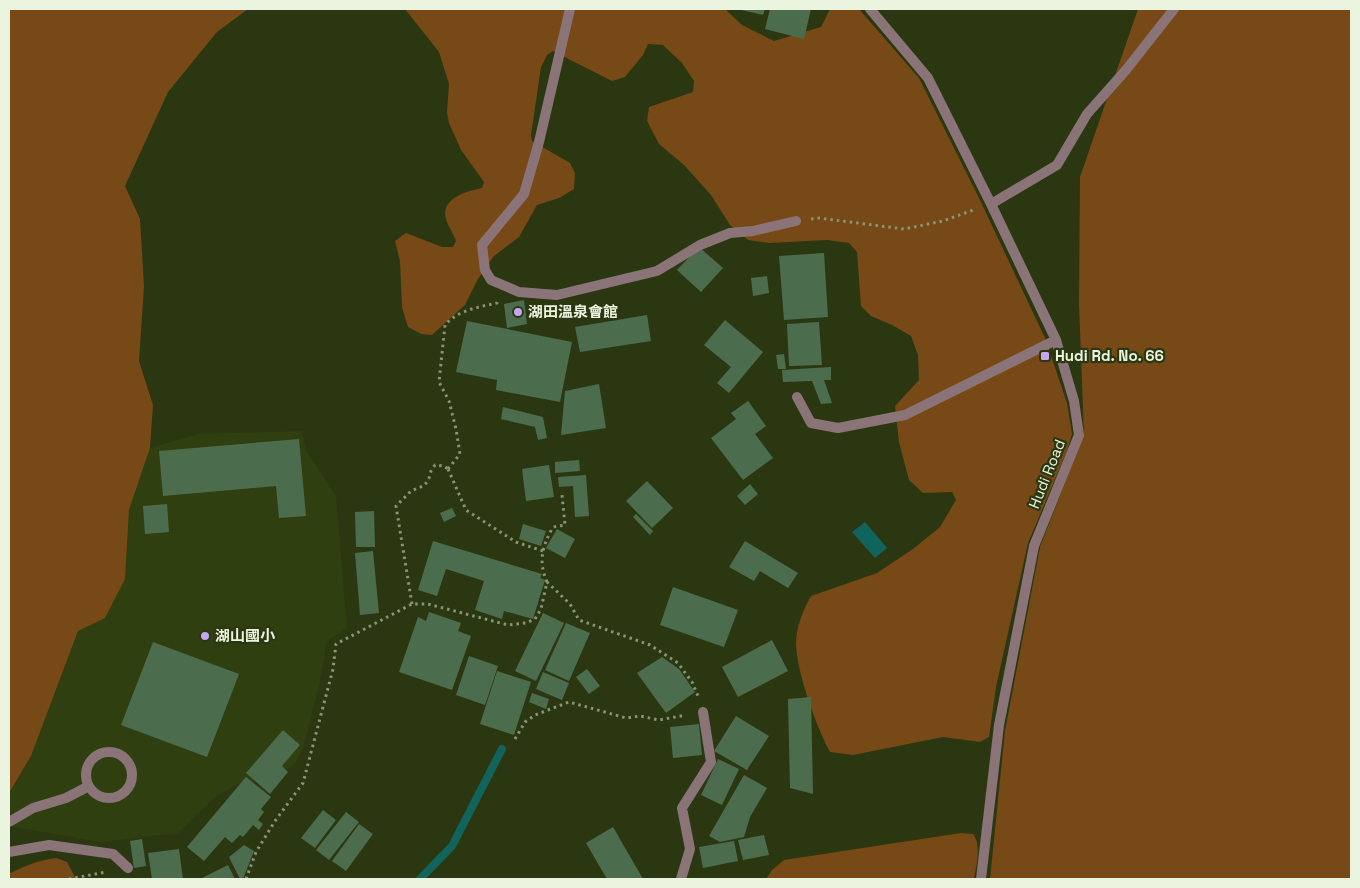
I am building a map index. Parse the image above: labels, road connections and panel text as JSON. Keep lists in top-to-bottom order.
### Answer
{
  "streets": {
    "street": ["Hudi Road"]
  },
  "places": {
    "other": ["湖田溫泉會館", "湖山國小"],
    "transit": ["Hudi Rd. No. 66"]
  }
}
